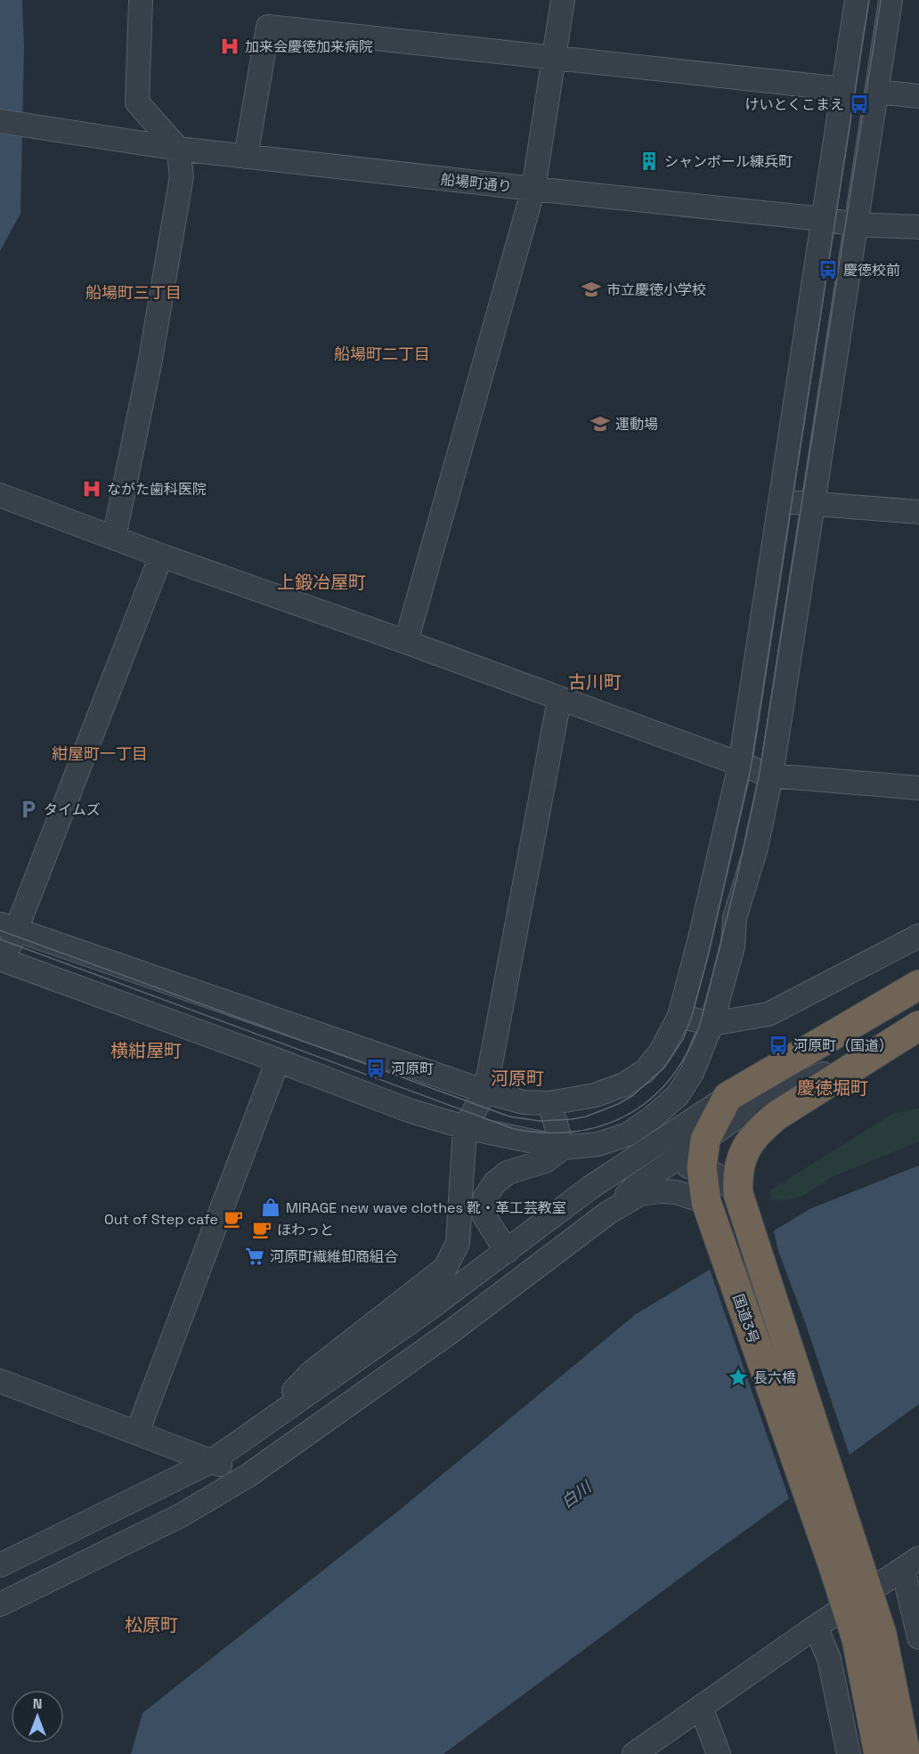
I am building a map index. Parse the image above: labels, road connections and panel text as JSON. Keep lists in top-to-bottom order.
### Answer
{
  "streets": {
    "highway": ["国道3号"],
    "street": ["船場町通り"]
  },
  "districts": [
    "船場町三丁目",
    "船場町二丁目",
    "上鍛冶屋町",
    "古川町",
    "紺屋町一丁目",
    "横紺屋町",
    "河原町",
    "慶徳堀町",
    "松原町"
  ],
  "water": ["白川"],
  "places": {
    "hospital": ["加来会慶徳加来病院", "ながた歯科医院"],
    "bus stop": [
      "けいとくこまえ",
      "慶徳校前",
      "河原町（国道）",
      "河原町"
    ],
    "building": ["シャンボール練兵町"],
    "school or university": ["市立慶徳小学校", "運動場"],
    "parking": ["タイムズ"],
    "shop": ["MIRAGE new wave clothes 靴・革工芸教室"],
    "cafe": ["Out of Step cafe", "ほわっと"],
    "supermarket": ["河原町繊維卸商組合"],
    "place": ["長六橋"]
  },
  "north": "top"
}
